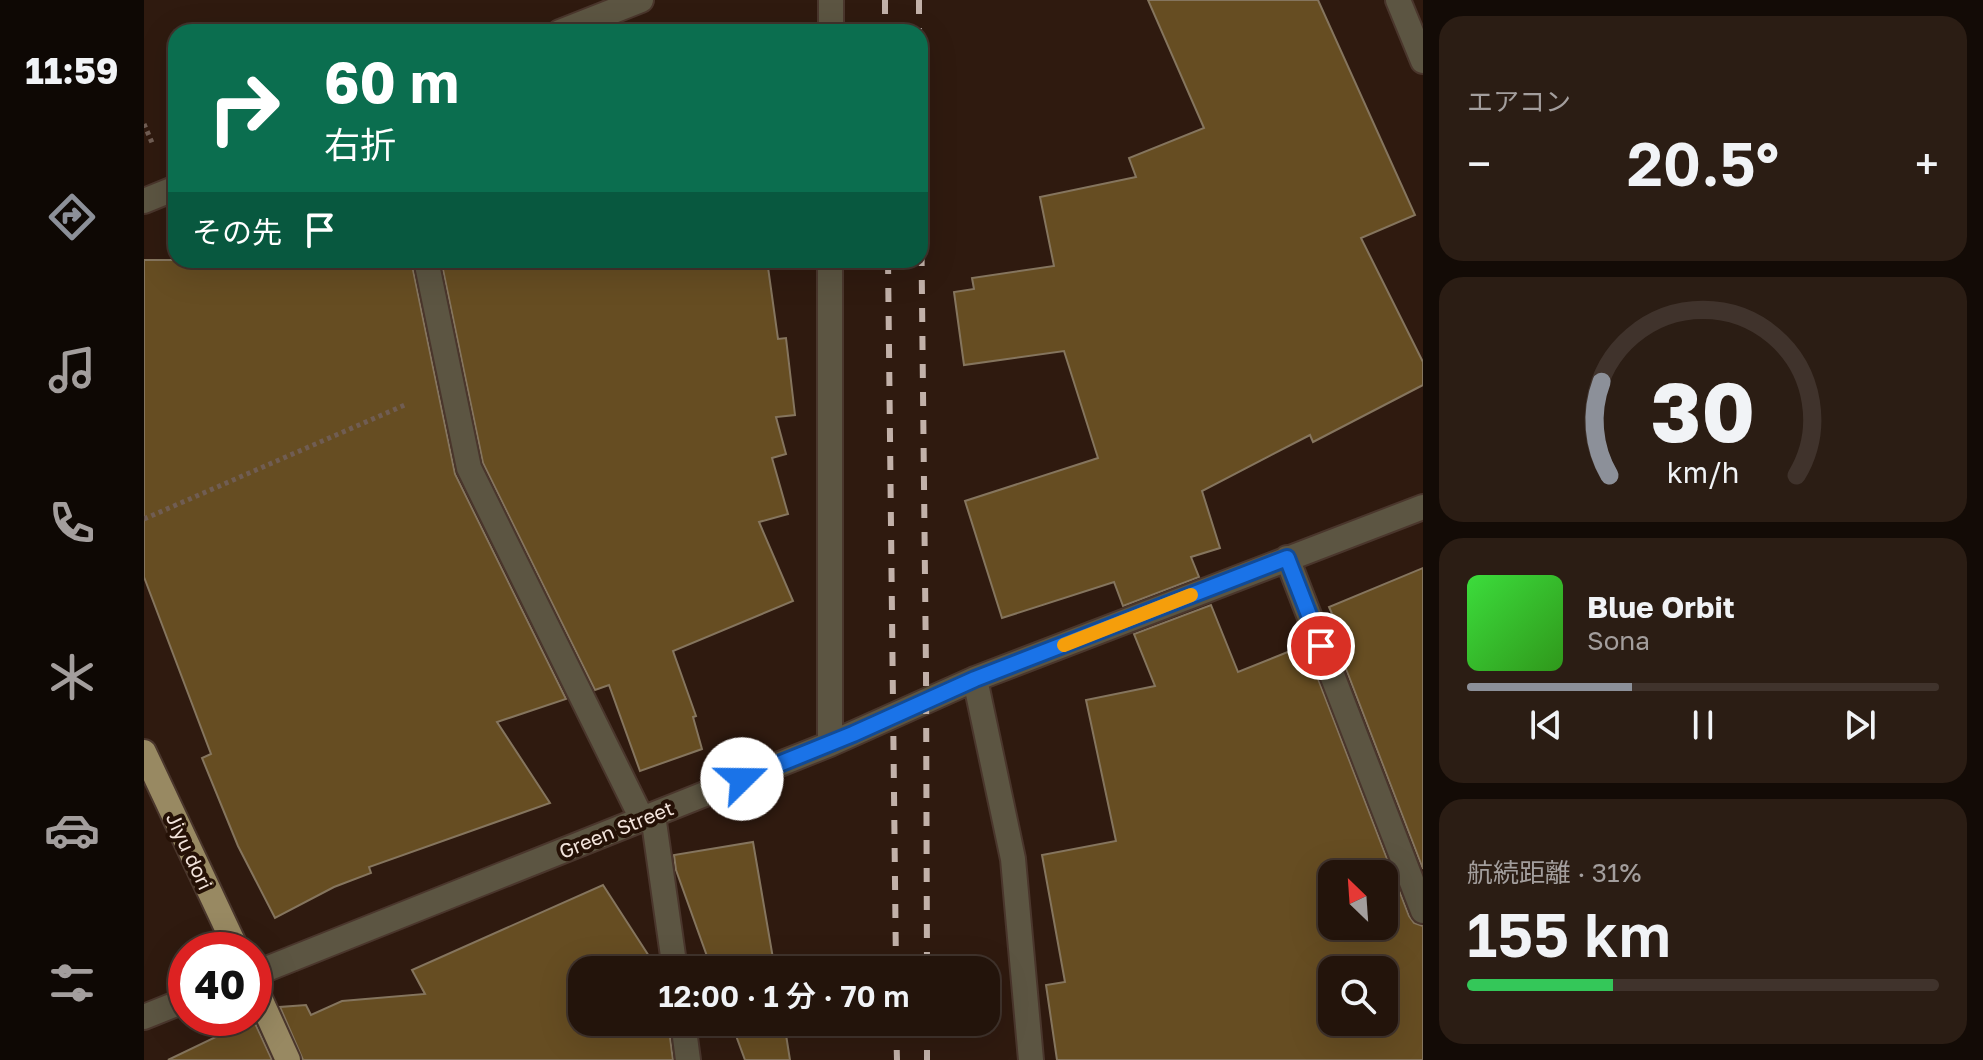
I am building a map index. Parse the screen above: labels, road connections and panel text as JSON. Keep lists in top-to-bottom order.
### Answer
{
  "streets": {
    "main road": ["Jiyu dori"],
    "street": ["Green Street"]
  },
  "north": "top left",
  "page": {
    "tabs": "11:59",
    "tile": [
      "エアコン",
      ["航続距離 · 31%", "155 km"]
    ],
    "turn": ["60 m", "右折"],
    "heat": ["−", "20.5°", "+"],
    "then": "その先",
    "song": ["Blue Orbit", "Sona"],
    "limit": "40",
    "trip": "12:00 · 1 分 · 70 m",
    "gauge": ["30", "km/h"]
  }
}
